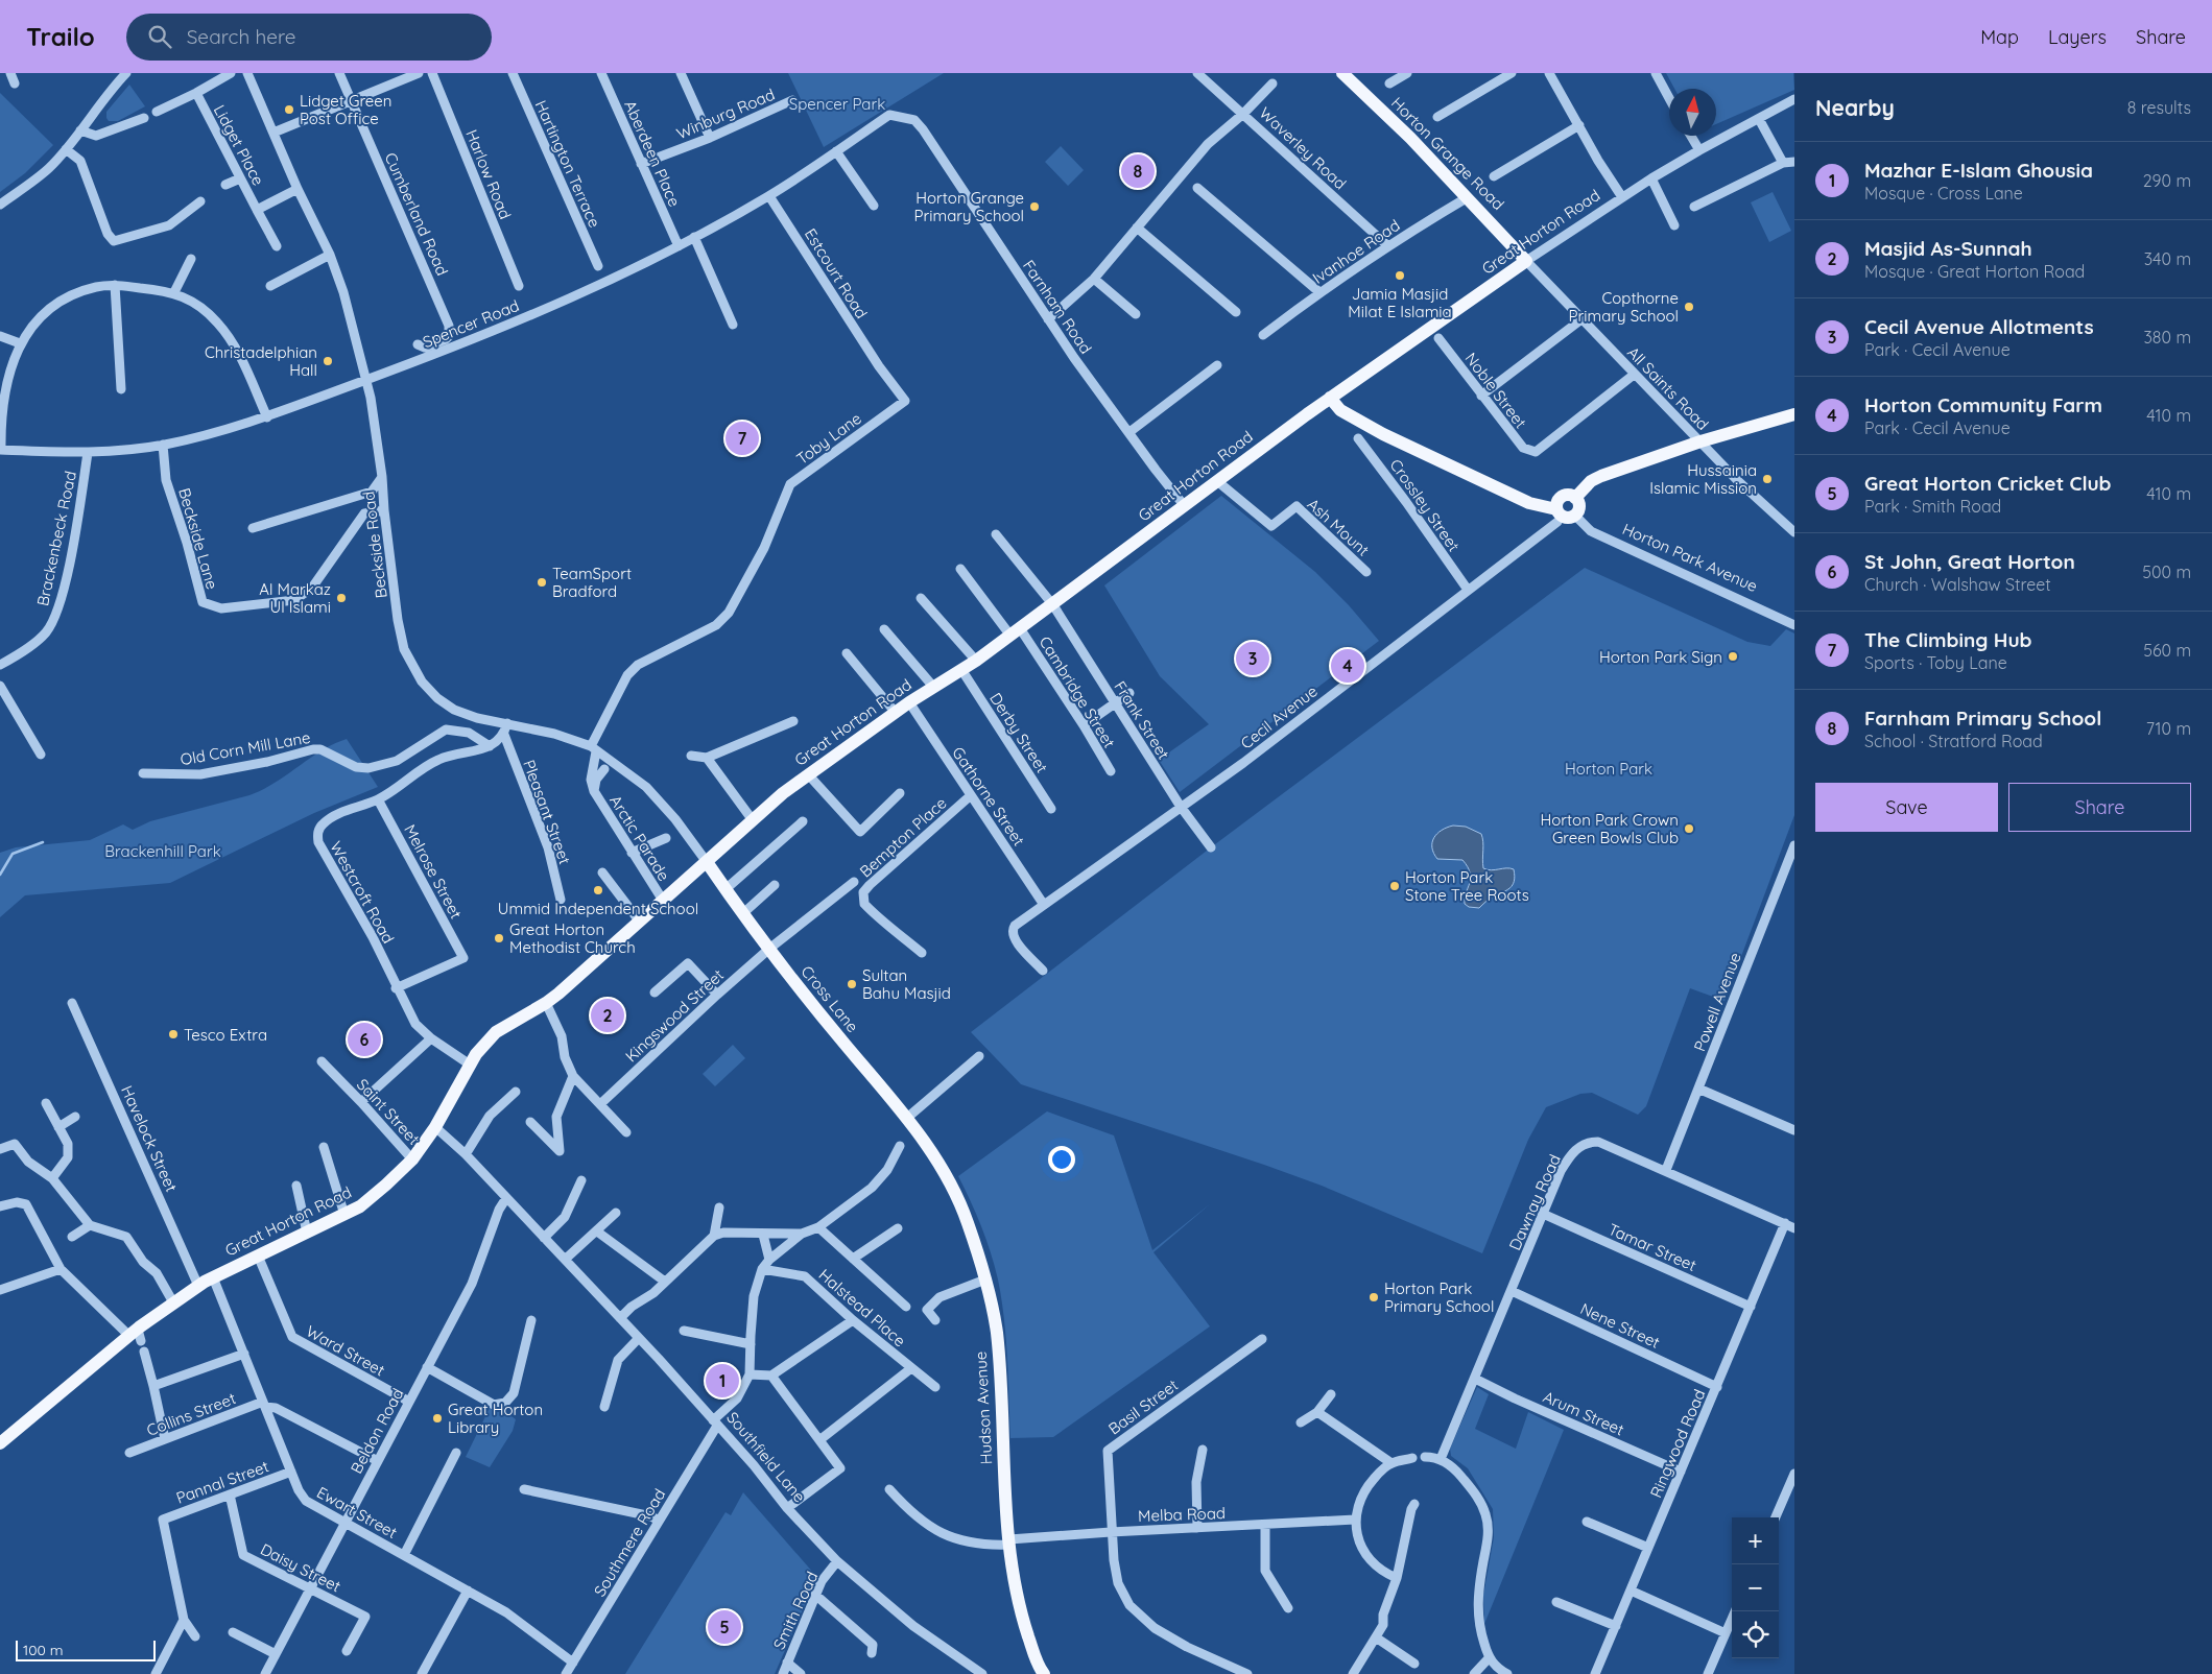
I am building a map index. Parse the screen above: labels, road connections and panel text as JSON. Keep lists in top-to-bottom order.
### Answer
{
  "streets": {
    "main road": [
      "Horton Grange Road",
      "Great Horton Road",
      "Horton Park Avenue",
      "Cross Lane",
      "Hudson Avenue"
    ],
    "street": [
      "Winburg Road",
      "Lidget Place",
      "Waverley Road",
      "Aberdeen Place",
      "Hartington Terrace",
      "Harlow Road",
      "Cumberland Road",
      "Ivanhoe Road",
      "Estcourt Road",
      "Farnham Road",
      "Spencer Road",
      "All Saints Road",
      "Noble Street",
      "Toby Lane",
      "Crossley Street",
      "Ash Mount",
      "Brackenbeck Road",
      "Beckside Lane",
      "Beckside Road",
      "Cambridge Street",
      "Cecil Avenue",
      "Frank Street",
      "Derby Street",
      "Old Corn Mill Lane",
      "Gathorne Street",
      "Pleasant Street",
      "Bempton Place",
      "Arctic Parade",
      "Melrose Street",
      "Westcroft Road",
      "Powell Avenue",
      "Kingswood Street",
      "Saint Street",
      "Havelock Street",
      "Dawnay Road",
      "Tamar Street",
      "Halstead Place",
      "Nene Street",
      "Ward Street",
      "Basil Street",
      "Arum Street",
      "Collins Street",
      "Beldon Road",
      "Ringwood Road",
      "Southfield Lane",
      "Pannal Street",
      "Ewart Street",
      "Melba Road",
      "Southmere Road",
      "Daisy Street",
      "Smith Road"
    ]
  },
  "crossings": [
    ["Winburg Road", "Aberdeen Place"],
    ["Lidget Place", "Beckside Road"],
    ["Waverley Road", "Ivanhoe Road"],
    ["Aberdeen Place", "Spencer Road"],
    ["Horton Grange Road", "Great Horton Road"],
    ["Horton Grange Road", "Ivanhoe Road"],
    ["Horton Grange Road", "All Saints Road"],
    ["Great Horton Road", "Farnham Road"],
    ["Great Horton Road", "All Saints Road"],
    ["Great Horton Road", "Ash Mount"],
    ["Great Horton Road", "Beckside Road"],
    ["Great Horton Road", "Horton Park Avenue"],
    ["Great Horton Road", "Cambridge Street"],
    ["Great Horton Road", "Frank Street"],
    ["Great Horton Road", "Derby Street"],
    ["Great Horton Road", "Gathorne Street"],
    ["Great Horton Road", "Arctic Parade"],
    ["Great Horton Road", "Westcroft Road"],
    ["Great Horton Road", "Cross Lane"],
    ["Great Horton Road", "Saint Street"],
    ["Great Horton Road", "Havelock Street"],
    ["Great Horton Road", "Ward Street"],
    ["Great Horton Road", "Southfield Lane"],
    ["Great Horton Road", "Ewart Street"],
    ["Estcourt Road", "Spencer Road"],
    ["Estcourt Road", "Toby Lane"],
    ["Farnham Road", "Spencer Road"],
    ["Spencer Road", "Brackenbeck Road"],
    ["Spencer Road", "Beckside Lane"],
    ["Spencer Road", "Beckside Road"],
    ["All Saints Road", "Noble Street"],
    ["Toby Lane", "Arctic Parade"],
    ["Crossley Street", "Cecil Avenue"],
    ["Beckside Lane", "Beckside Road"],
    ["Beckside Road", "Arctic Parade"],
    ["Beckside Road", "Cross Lane"],
    ["Horton Park Avenue", "Cecil Avenue"],
    ["Cecil Avenue", "Frank Street"],
    ["Cecil Avenue", "Gathorne Street"],
    ["Old Corn Mill Lane", "Westcroft Road"],
    ["Gathorne Street", "Bempton Place"],
    ["Pleasant Street", "Westcroft Road"],
    ["Melrose Street", "Westcroft Road"],
    ["Cross Lane", "Kingswood Street"],
    ["Cross Lane", "Hudson Avenue"],
    ["Powell Avenue", "Dawnay Road"],
    ["Dawnay Road", "Tamar Street"],
    ["Dawnay Road", "Nene Street"],
    ["Dawnay Road", "Arum Street"],
    ["Dawnay Road", "Ringwood Road"],
    ["Tamar Street", "Ringwood Road"],
    ["Nene Street", "Ringwood Road"],
    ["Ward Street", "Beldon Road"],
    ["Basil Street", "Melba Road"],
    ["Hudson Avenue", "Melba Road"],
    ["Arum Street", "Ringwood Road"],
    ["Collins Street", "Ewart Street"],
    ["Beldon Road", "Southfield Lane"],
    ["Beldon Road", "Ewart Street"],
    ["Beldon Road", "Daisy Street"],
    ["Southfield Lane", "Southmere Road"],
    ["Southfield Lane", "Smith Road"],
    ["Pannal Street", "Ewart Street"],
    ["Pannal Street", "Daisy Street"],
    ["Ewart Street", "Southmere Road"]
  ],
  "parks": ["Spencer Park", "Horton Park", "Brackenhill Park"],
  "places": [
    "Lidget Green Post Office",
    "Horton Grange Primary School",
    "Jamia Masjid Milat E Islamia",
    "Copthorne Primary School",
    "Christadelphian Hall",
    "Hussainia Islamic Mission",
    "TeamSport Bradford",
    "Al Markaz Ul Islami",
    "Horton Park Sign",
    "Horton Park Crown Green Bowls Club",
    "Horton Park Stone Tree Roots",
    "Ummid Independent School",
    "Great Horton Methodist Church",
    "Sultan Bahu Masjid",
    "Tesco Extra",
    "Horton Park Primary School",
    "Great Horton Library"
  ],
  "scale_bar": "100 m",
  "north": "top",
  "page": {
    "header": "Trailo",
    "search": "Search here",
    "nav": ["Map", "Layers", "Share"],
    "heading": ["Nearby", "8 results"],
    "list": [
      {
        "mark": "1",
        "name": "Mazhar E-Islam Ghousia",
        "note": "Mosque · Cross Lane",
        "value": "290 m"
      },
      {
        "mark": "2",
        "name": "Masjid As-Sunnah",
        "note": "Mosque · Great Horton Road",
        "value": "340 m"
      },
      {
        "mark": "3",
        "name": "Cecil Avenue Allotments",
        "note": "Park · Cecil Avenue",
        "value": "380 m"
      },
      {
        "mark": "4",
        "name": "Horton Community Farm",
        "note": "Park · Cecil Avenue",
        "value": "410 m"
      },
      {
        "mark": "5",
        "name": "Great Horton Cricket Club",
        "note": "Park · Smith Road",
        "value": "410 m"
      },
      {
        "mark": "6",
        "name": "St John, Great Horton",
        "note": "Church · Walshaw Street",
        "value": "500 m"
      },
      {
        "mark": "7",
        "name": "The Climbing Hub",
        "note": "Sports · Toby Lane",
        "value": "560 m"
      },
      {
        "mark": "8",
        "name": "Farnham Primary School",
        "note": "School · Stratford Road",
        "value": "710 m"
      }
    ],
    "pins": [
      "8",
      "7",
      "3",
      "4",
      "2",
      "6",
      "1",
      "5"
    ],
    "buttons": ["Save", "Share"],
    "map_buttons": ["+", "−"],
    "scale": "100 m"
  }
}
